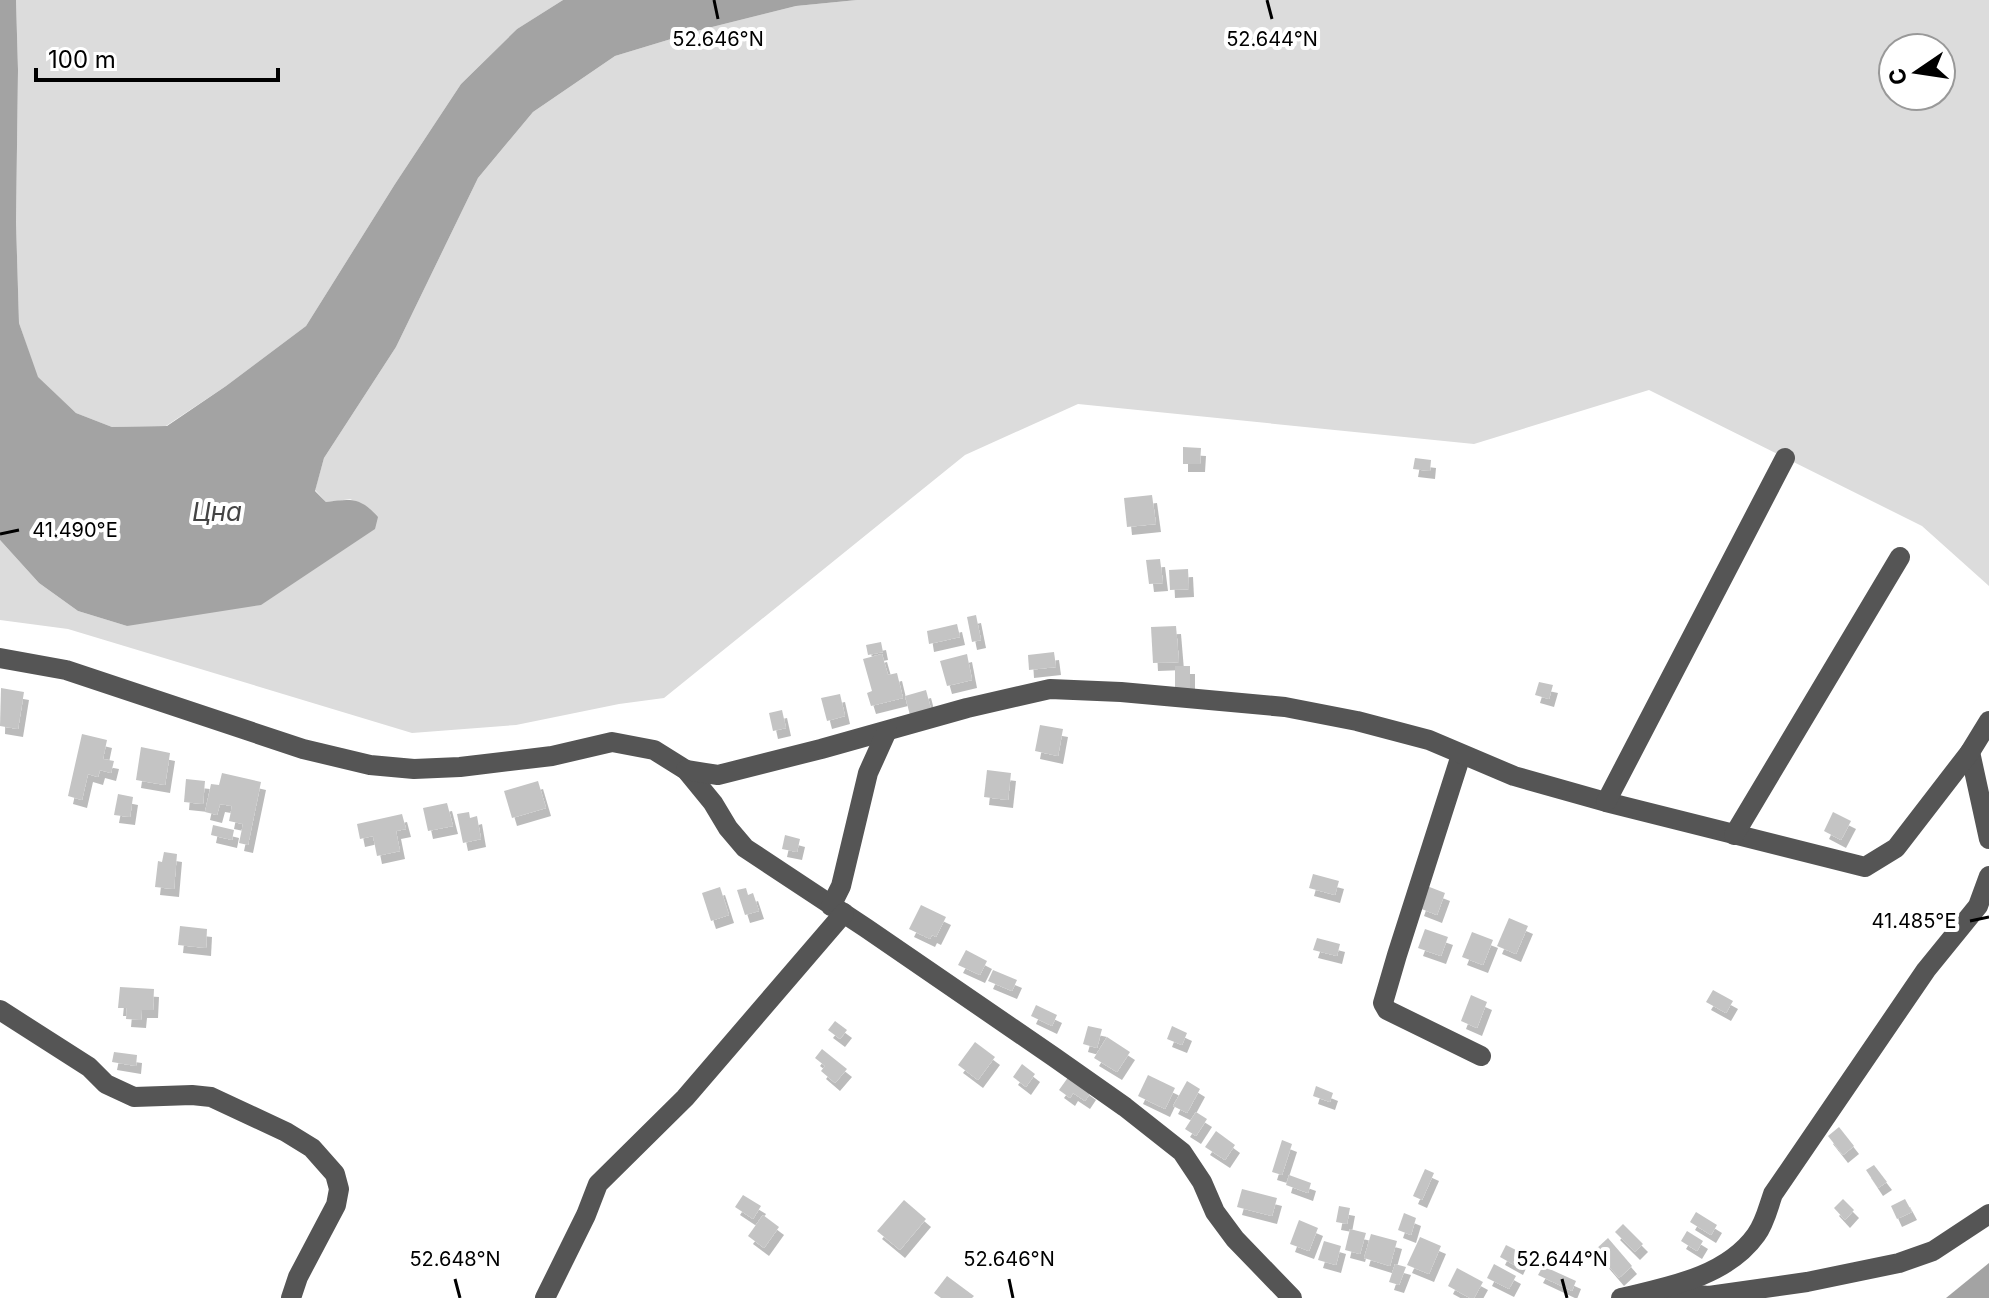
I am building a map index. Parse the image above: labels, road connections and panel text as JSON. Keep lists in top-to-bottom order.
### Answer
{
  "water": ["Цна"],
  "scale_bar": "100 m",
  "north": "left",
  "coordinates": [
    "52.646°N",
    "52.644°N",
    "41.490°E",
    "41.485°E",
    "52.648°N"
  ]
}
